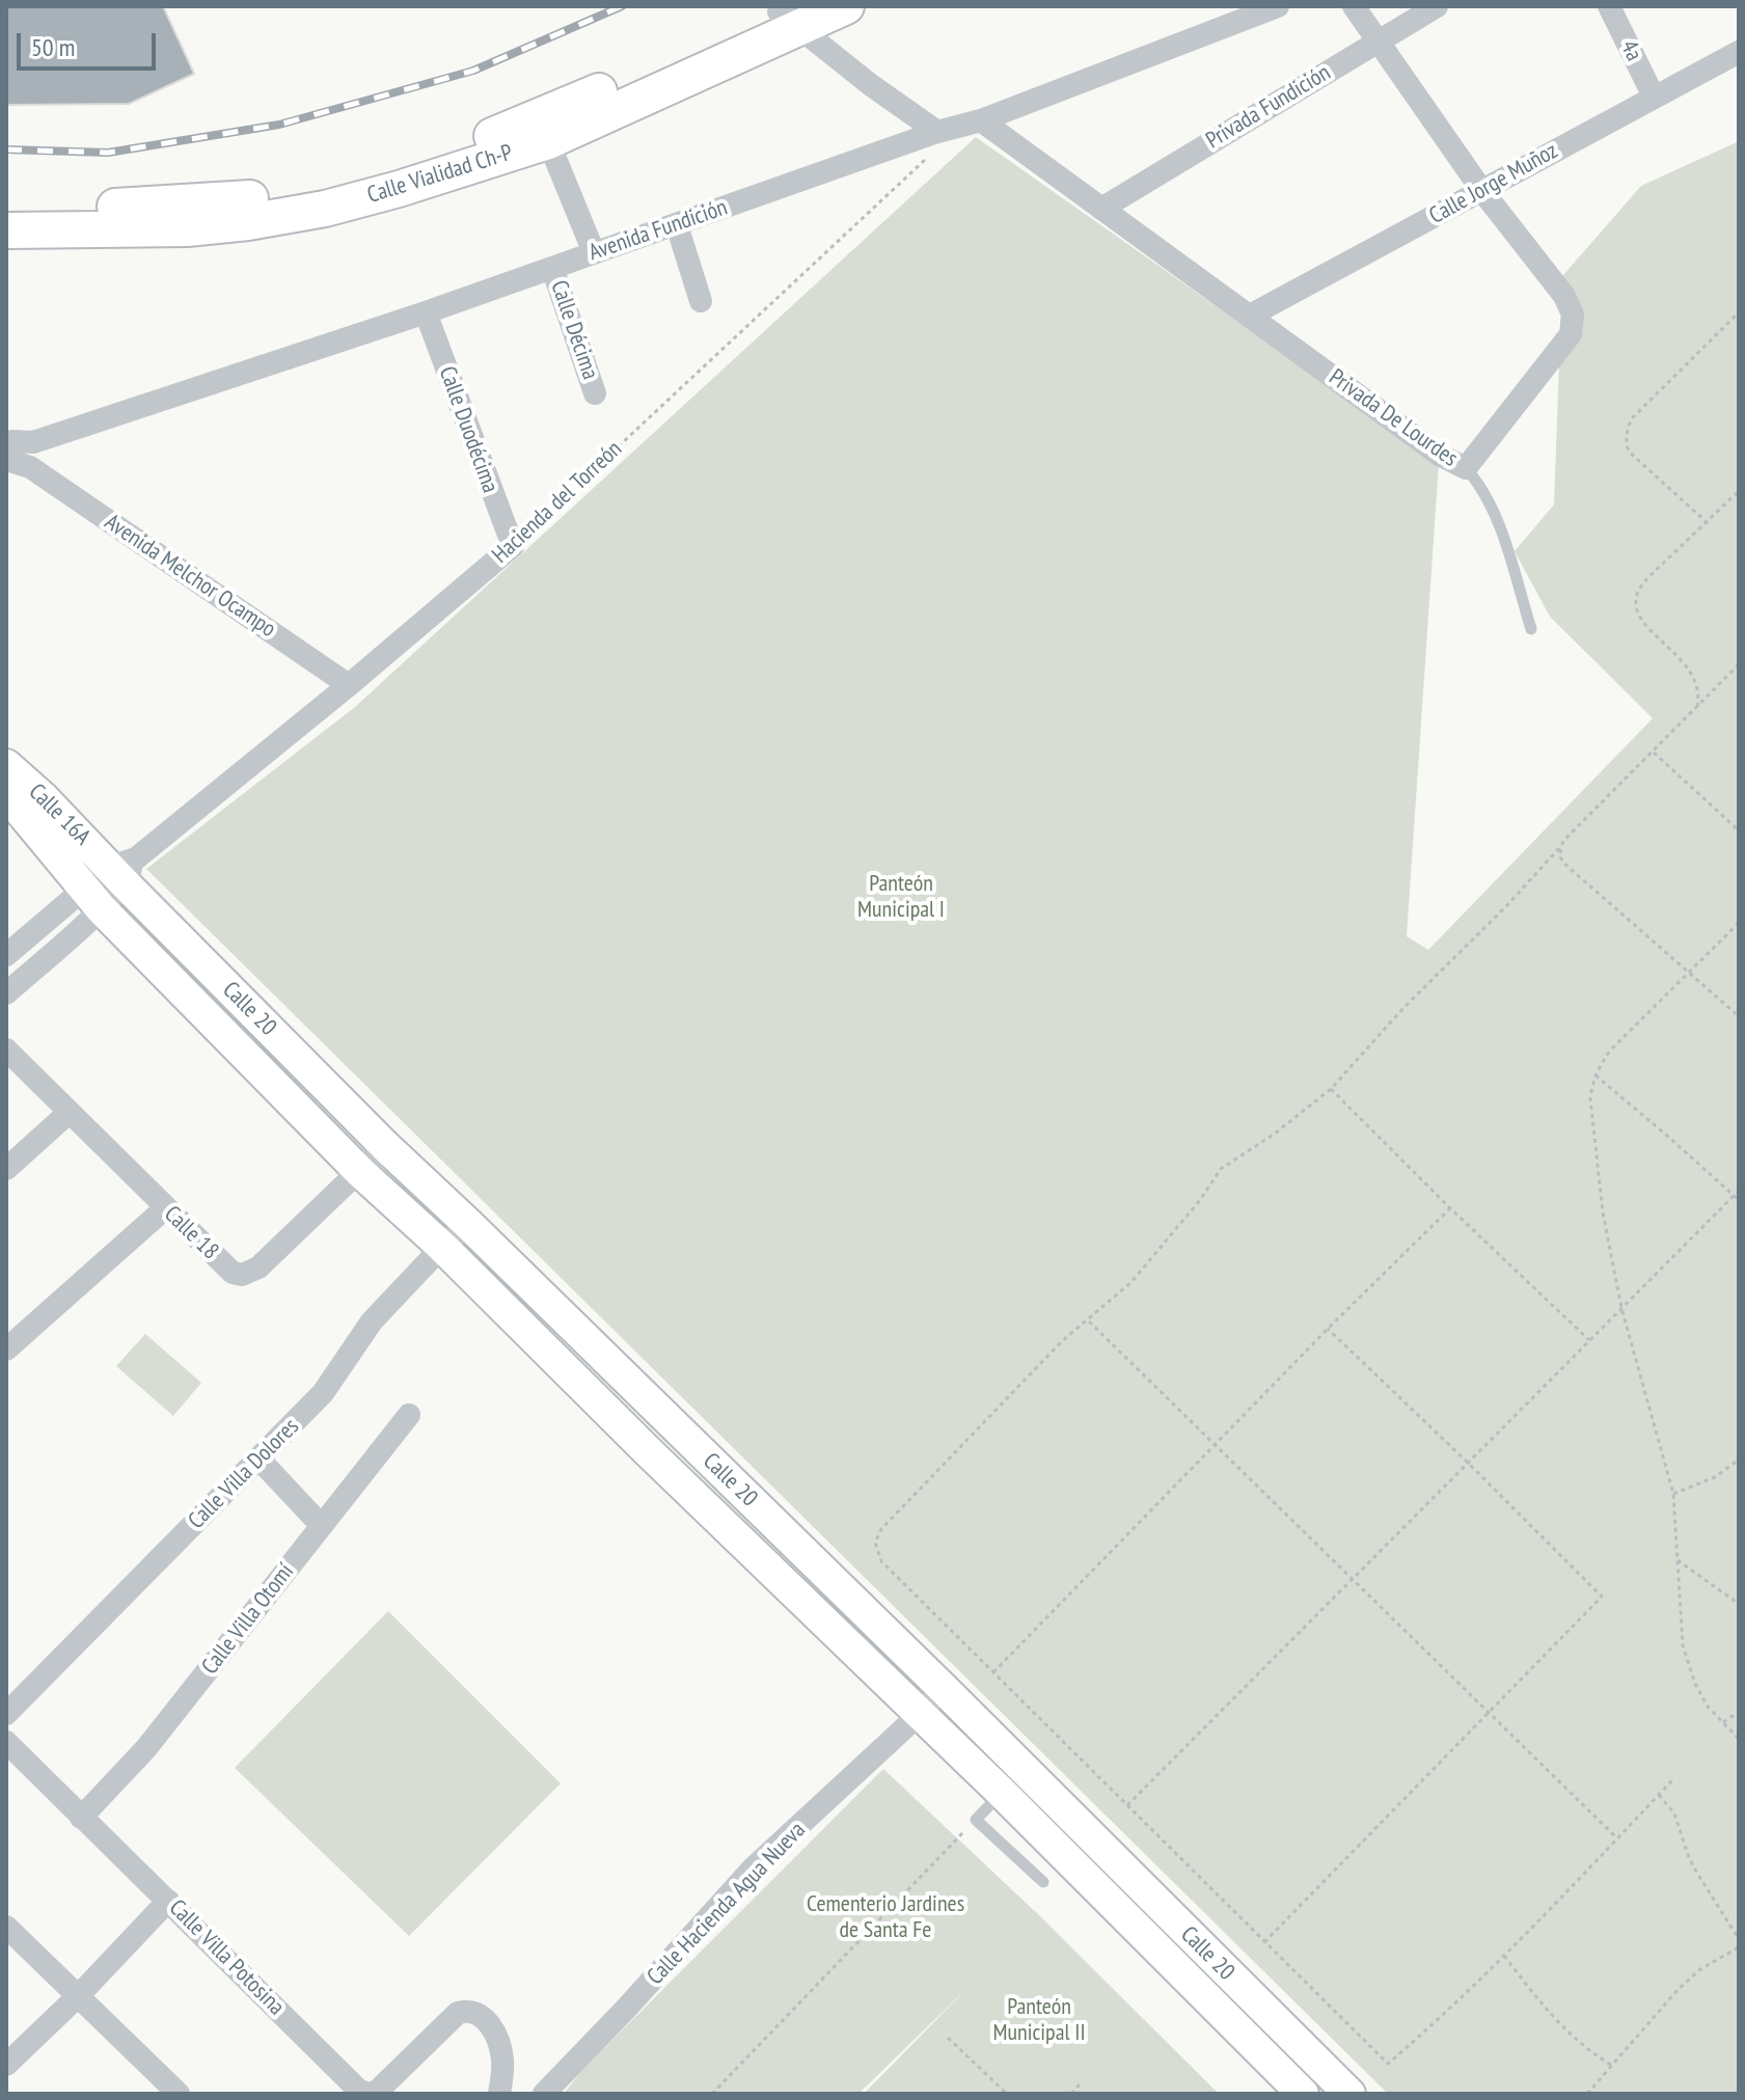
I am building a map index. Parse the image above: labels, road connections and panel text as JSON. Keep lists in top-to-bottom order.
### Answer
{
  "streets": {
    "main road": ["Calle Vialidad Ch-P", "Calle 16A", "Calle 20"],
    "street": [
      "4a",
      "Privada Fundición",
      "Calle Jorge Muñoz",
      "Avenida Fundición",
      "Calle Décima",
      "Privada De Lourdes",
      "Calle Duodécima",
      "Hacienda del Torreón",
      "Avenida Melchor Ocampo",
      "Calle 18",
      "Calle Villa Dolores",
      "Calle Villa Otomí",
      "Calle Hacienda Agua Nueva",
      "Calle Villa Potosina"
    ]
  },
  "crossings": [
    ["4a", "Calle Jorge Muñoz"],
    ["Privada Fundición", "Privada De Lourdes"],
    ["Calle Jorge Muñoz", "Privada De Lourdes"],
    ["Avenida Fundición", "Calle Décima"],
    ["Avenida Fundición", "Privada De Lourdes"],
    ["Avenida Fundición", "Calle Duodécima"],
    ["Avenida Fundición", "Avenida Melchor Ocampo"],
    ["Calle Duodécima", "Hacienda del Torreón"],
    ["Hacienda del Torreón", "Avenida Melchor Ocampo"],
    ["Hacienda del Torreón", "Calle 16A"],
    ["Hacienda del Torreón", "Calle 20"],
    ["Calle 16A", "Calle 20"],
    ["Calle 20", "Calle 18"],
    ["Calle 20", "Calle Villa Dolores"],
    ["Calle 20", "Calle Hacienda Agua Nueva"],
    ["Calle Villa Otomí", "Calle Villa Potosina"]
  ],
  "parks": ["Panteón Municipal I", "Cementerio Jardines de Santa Fe", "Panteón Municipal II"],
  "scale_bar": "50 m"
}
